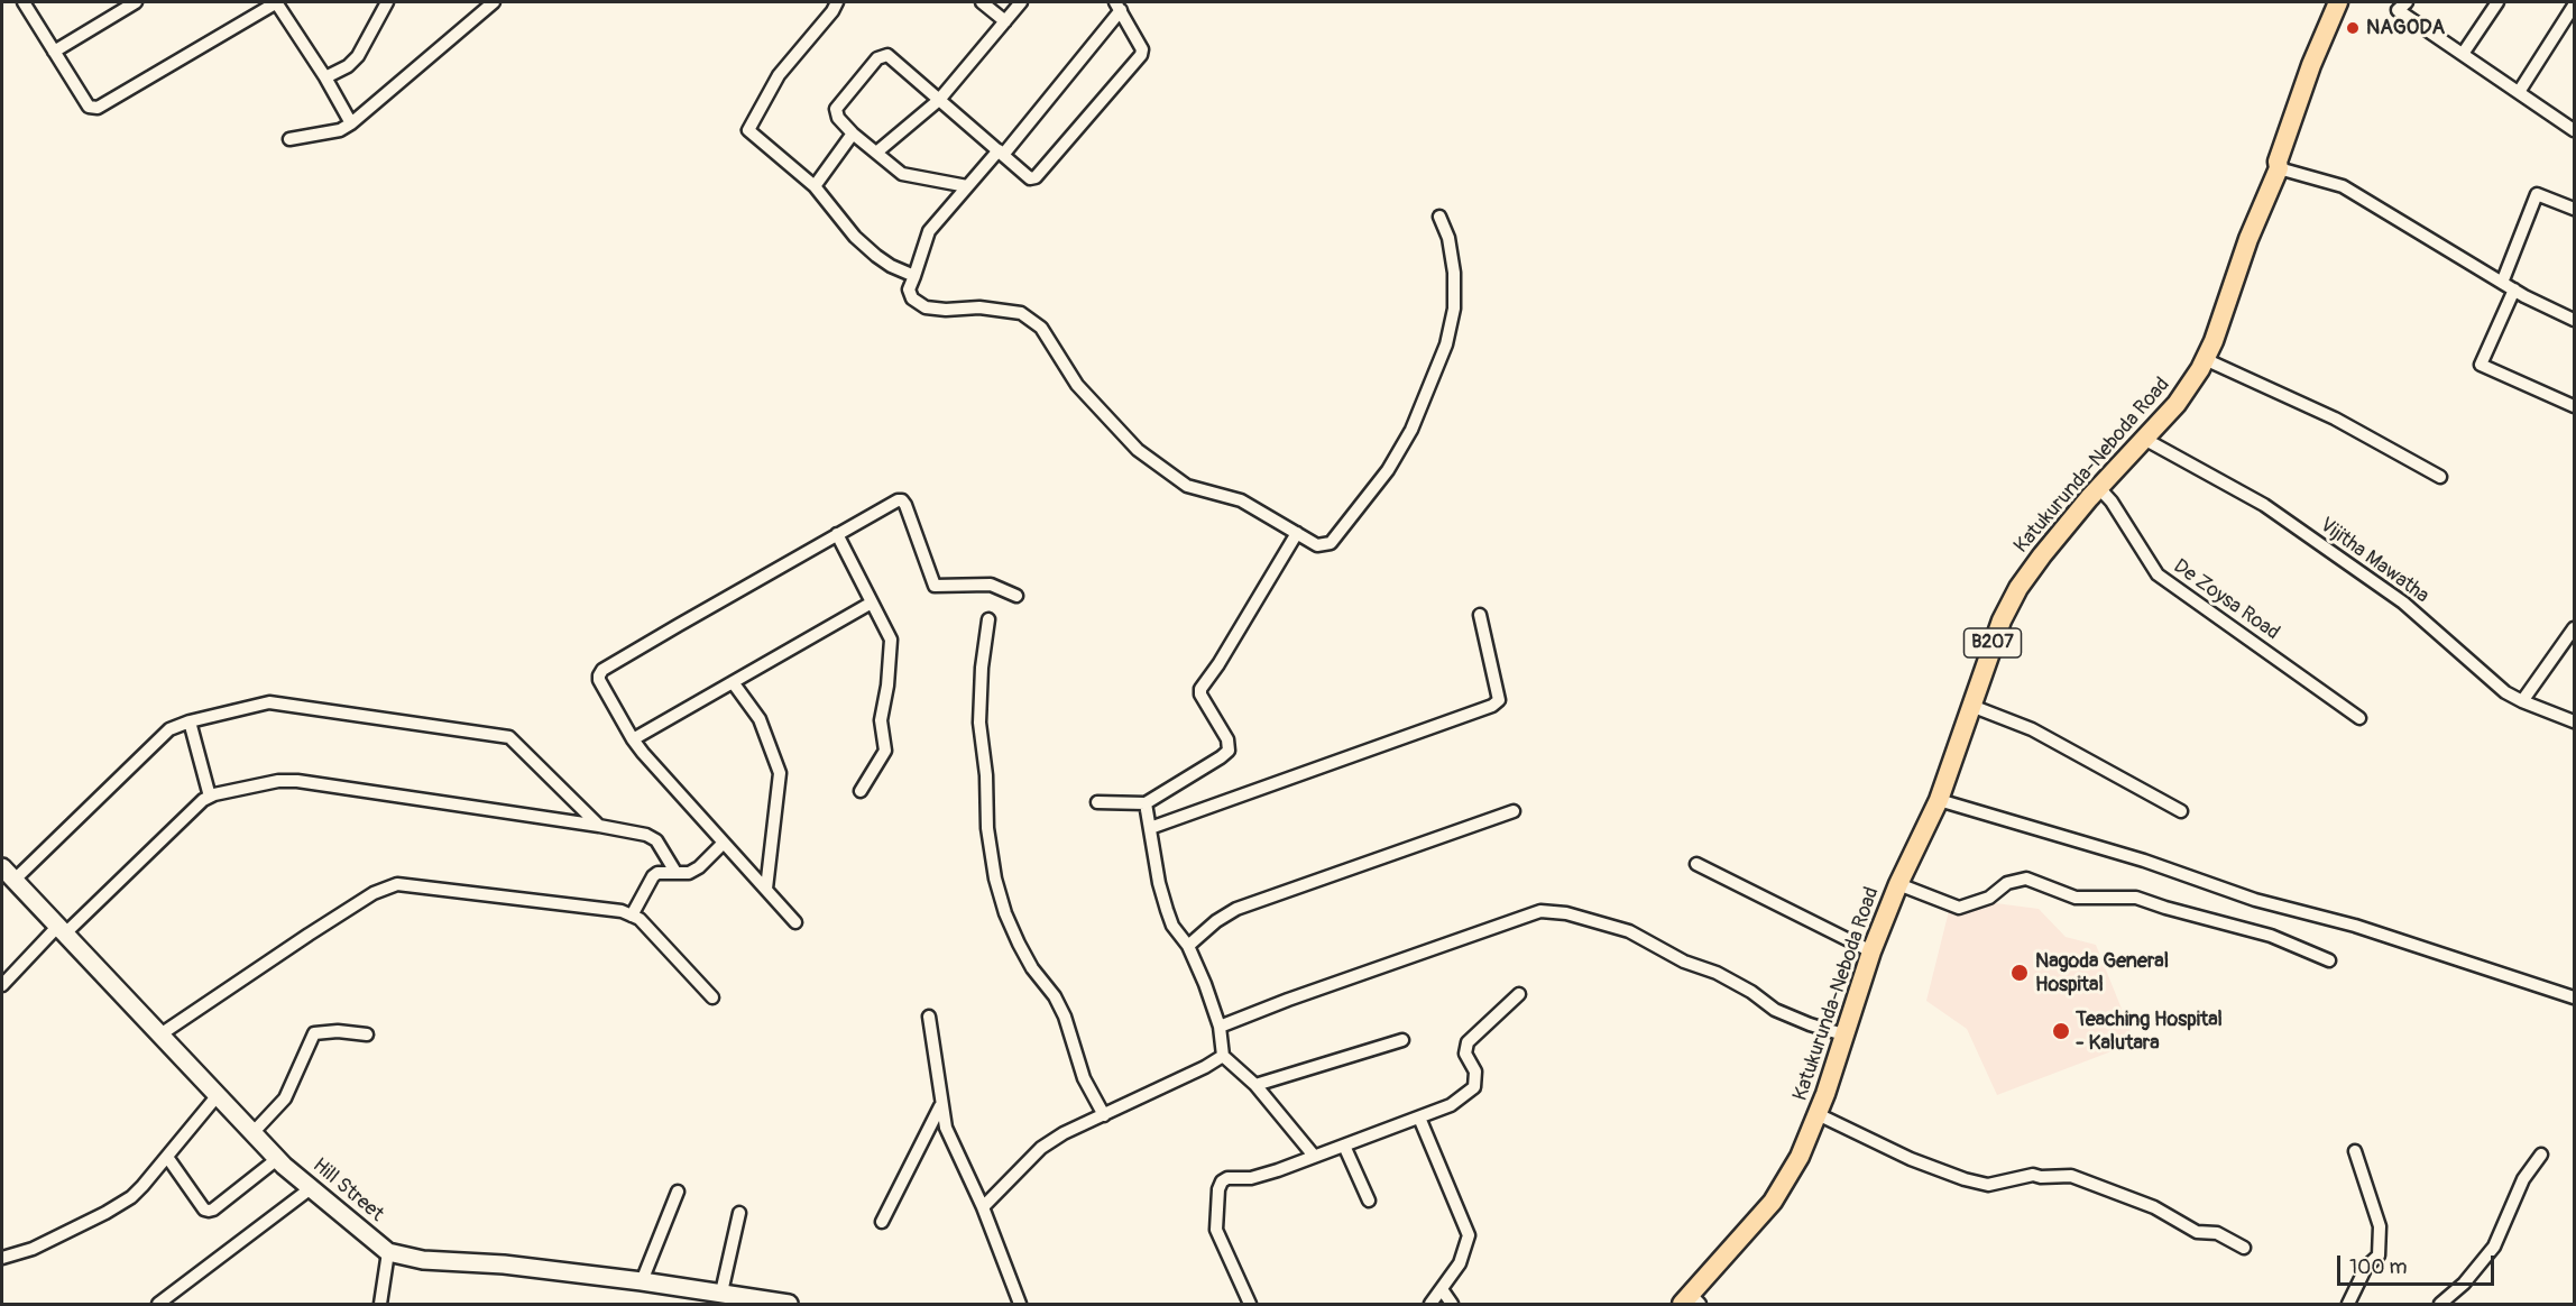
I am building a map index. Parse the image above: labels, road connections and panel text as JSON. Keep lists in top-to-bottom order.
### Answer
{
  "streets": {
    "main road": ["Katukurunda-Neboda Road", "B207", "Hill Street"],
    "street": ["Vijitha Mawatha", "De Zoysa Road"]
  },
  "crossings": [
    ["Katukurunda-Neboda Road", "Vijitha Mawatha"],
    ["Katukurunda-Neboda Road", "De Zoysa Road"]
  ],
  "places": ["NAGODA", "Nagoda General Hospital", "Teaching Hospital - Kalutara"],
  "scale_bar": "100 m"
}
